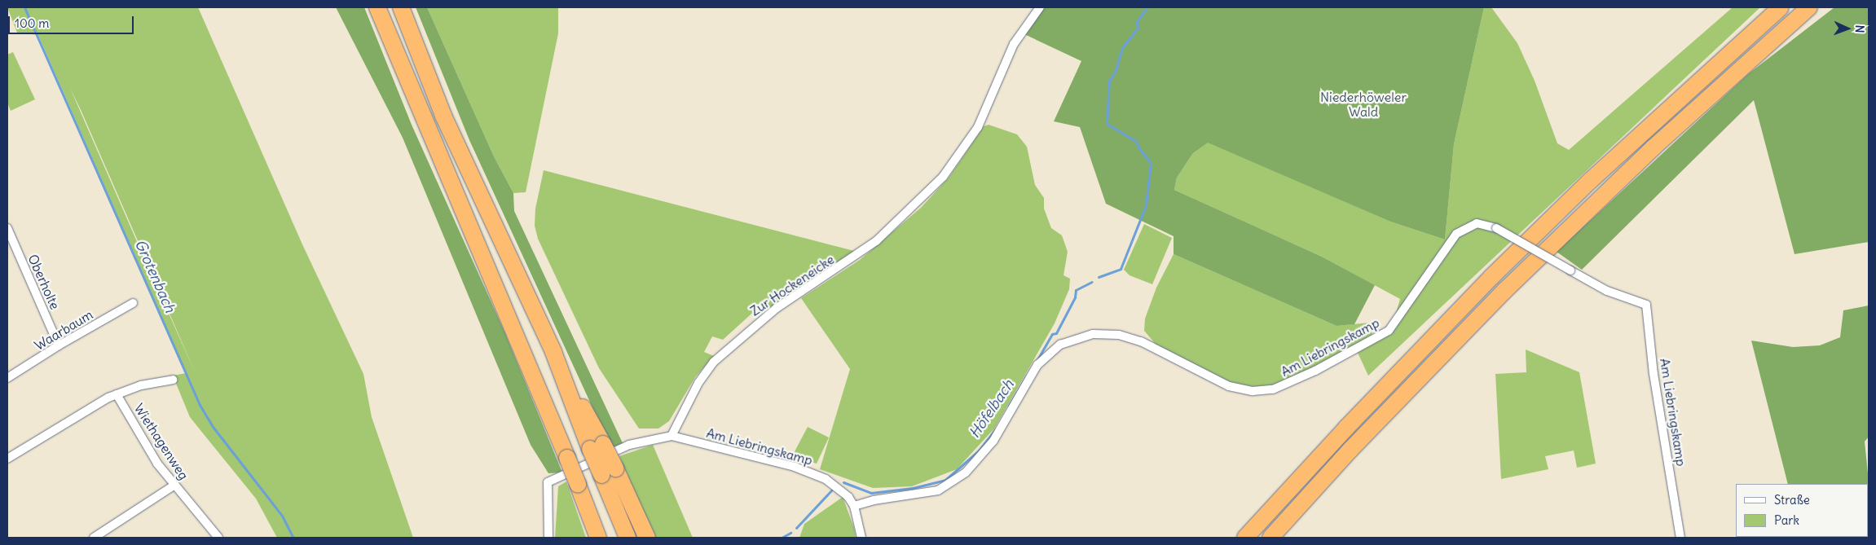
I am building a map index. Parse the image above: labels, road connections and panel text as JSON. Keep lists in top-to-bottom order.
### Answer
{
  "streets": {
    "street": [
      "Oberholte",
      "Zur Hockeneicke",
      "Waarbaum",
      "Am Liebringskamp",
      "Wiethagenweg"
    ]
  },
  "crossings": [
    ["Oberholte", "Waarbaum"],
    ["Zur Hockeneicke", "Am Liebringskamp"]
  ],
  "water": ["Grotenbach", "Höfelbach"],
  "parks": ["Niederhöweler Wald"],
  "legend": ["Straße", "Park"],
  "scale_bar": "100 m",
  "north": "right"
}
